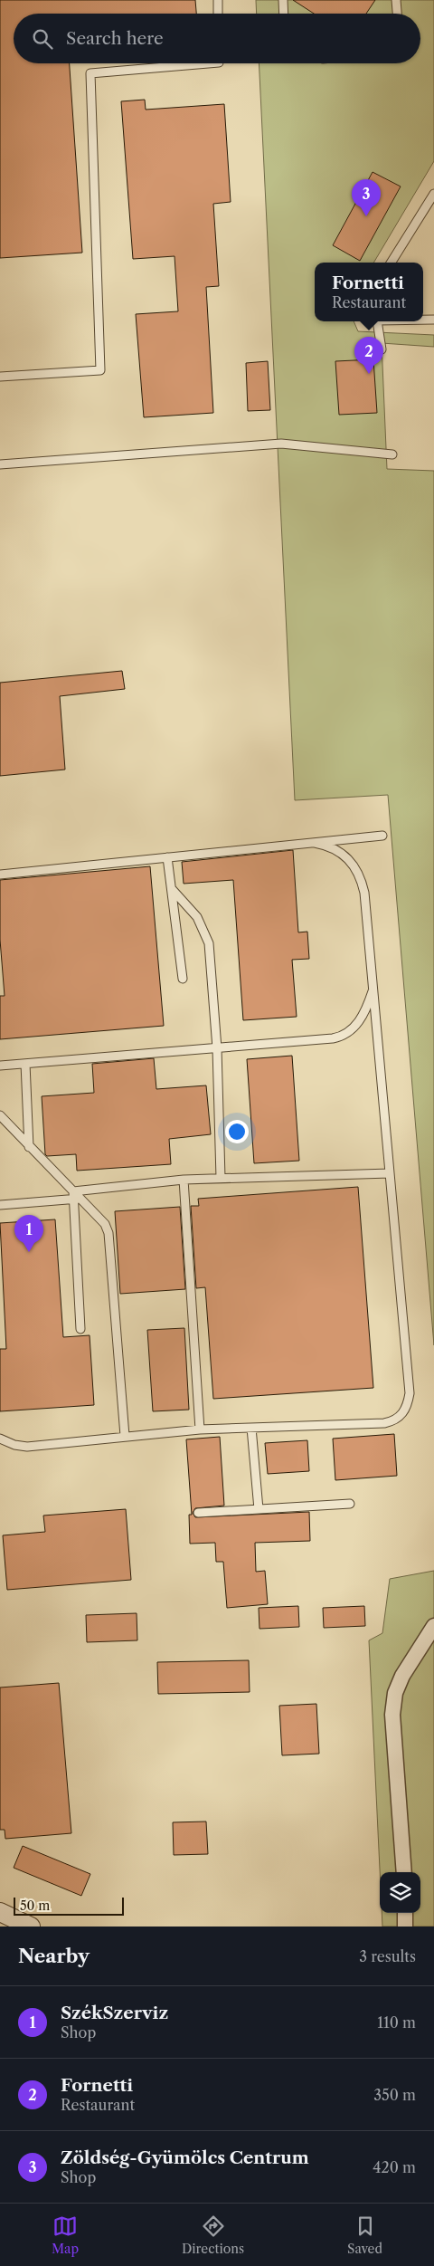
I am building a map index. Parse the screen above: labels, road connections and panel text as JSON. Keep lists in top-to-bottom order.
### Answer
{
  "scale_bar": "50 m",
  "page": {
    "search": "Search here",
    "pins": ["3", "2", "1"],
    "popup": ["Fornetti", "Restaurant"],
    "scale": "50 m",
    "heading": ["Nearby", "3 results"],
    "list": [
      {
        "mark": "1",
        "name": "SzékSzerviz",
        "note": "Shop",
        "value": "110 m"
      },
      {
        "mark": "2",
        "name": "Fornetti",
        "note": "Restaurant",
        "value": "350 m"
      },
      {
        "mark": "3",
        "name": "Zöldség-Gyümölcs Centrum",
        "note": "Shop",
        "value": "420 m"
      }
    ],
    "nav": ["Map", "Directions", "Saved"]
  }
}
